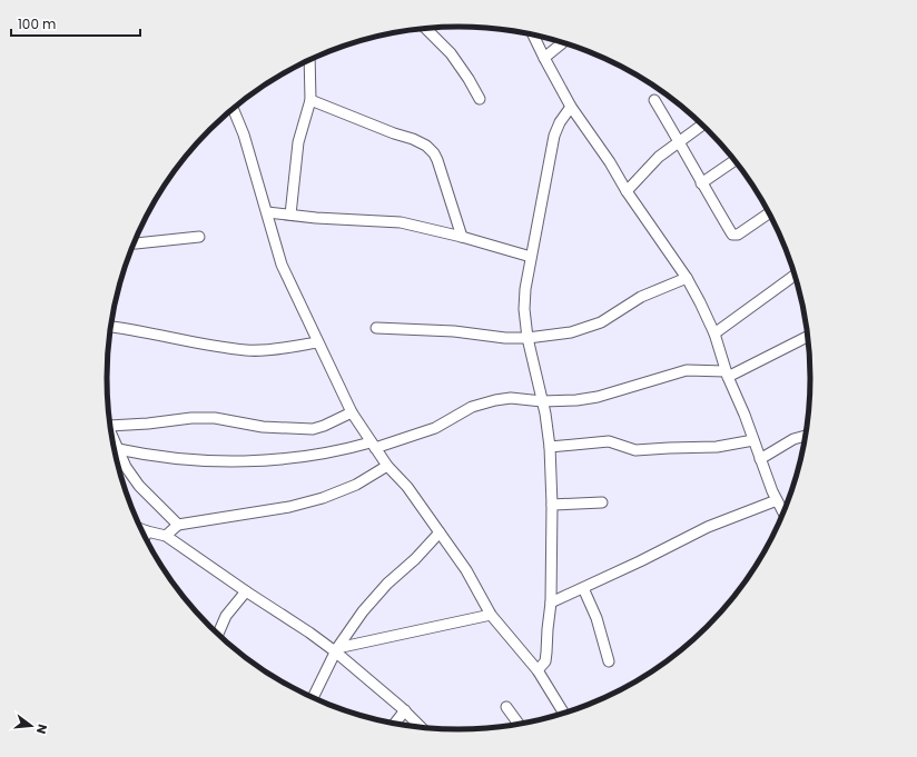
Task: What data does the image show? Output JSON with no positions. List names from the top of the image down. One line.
{"scale_bar":"100 m","north":"right"}
